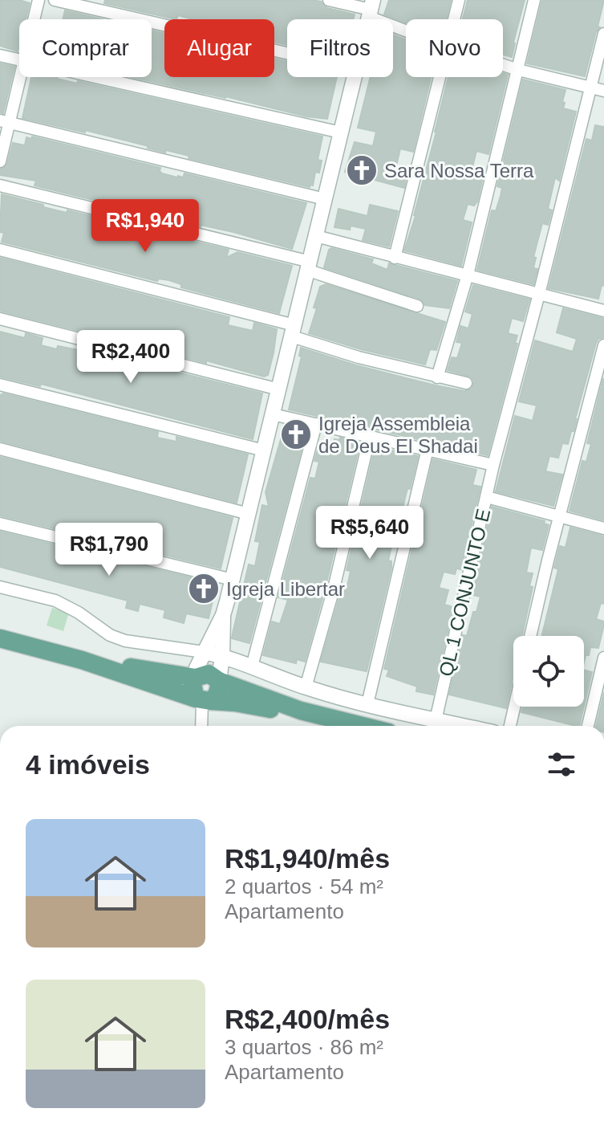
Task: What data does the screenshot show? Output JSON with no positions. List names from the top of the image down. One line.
{"streets":{"street":["QL 1 CONJUNTO E"]},"places":{"church":["Sara Nossa Terra","Igreja Assembleia de Deus El Shadai","Igreja Libertar"]},"page":{"chip":["Comprar","Alugar","Filtros","Novo"],"price":["R$1,940","R$2,400","R$5,640","R$1,790"],"heading":"4 imóveis","list":[{"name":"R$1,940/mês","note":"2 quartos · 54 m² · Apartamento"},{"name":"R$2,400/mês","note":"3 quartos · 86 m² · Apartamento"}]}}
